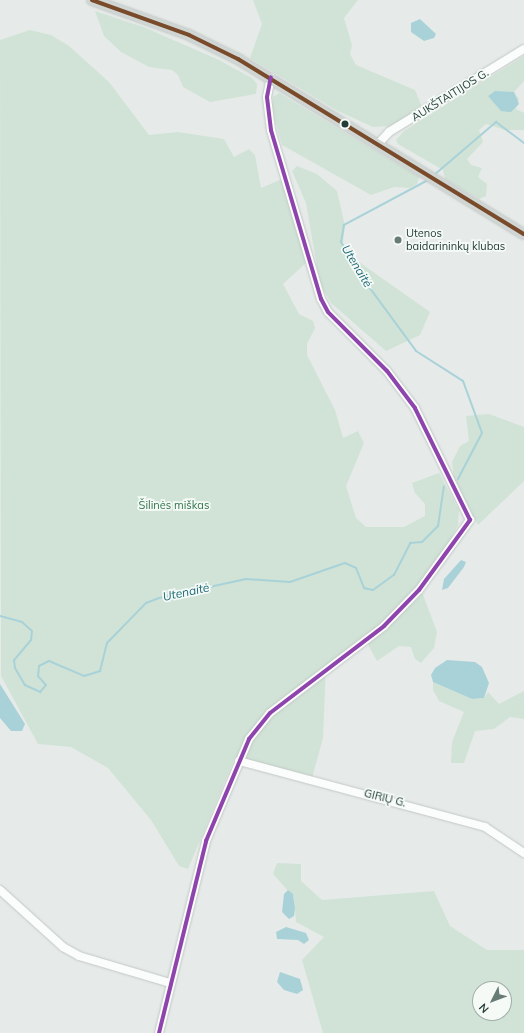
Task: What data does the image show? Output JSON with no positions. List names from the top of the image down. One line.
{"streets":{"street":["AUKŠTAITIJOS G.","GIRIŲ G."]},"water":["Utenaitė"],"parks":["Šilinės miškas"],"places":["Utenos baidarininkų klubas"],"north":"bottom left"}
